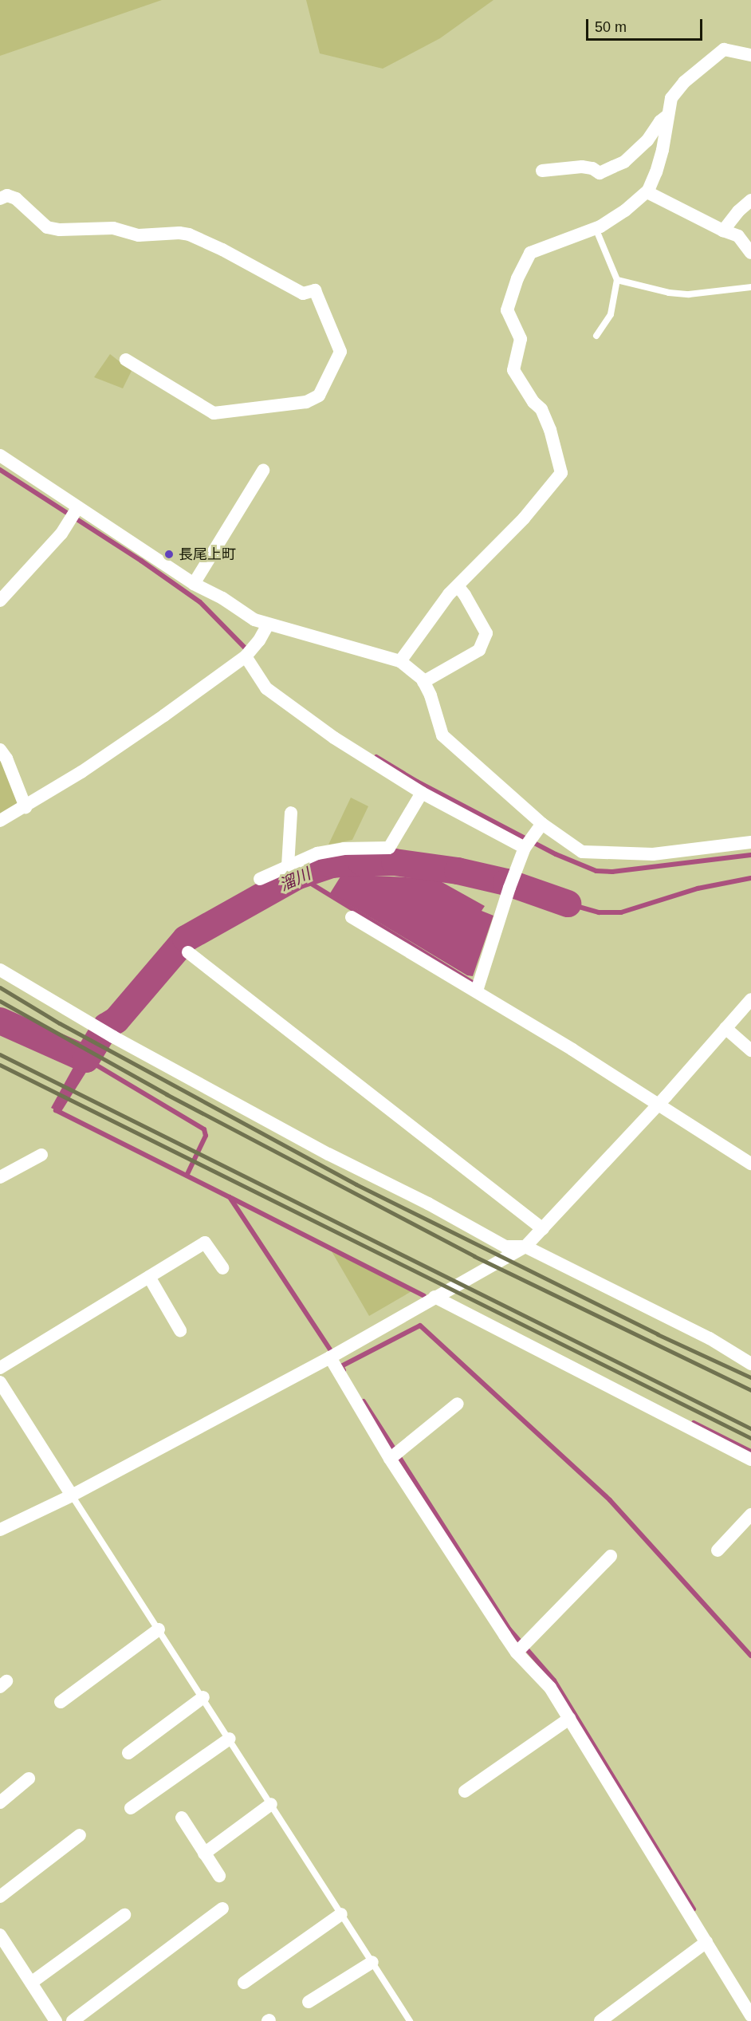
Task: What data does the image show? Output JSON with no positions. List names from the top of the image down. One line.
{"water":["溜川"],"places":["長尾上町"],"scale_bar":"50 m"}
